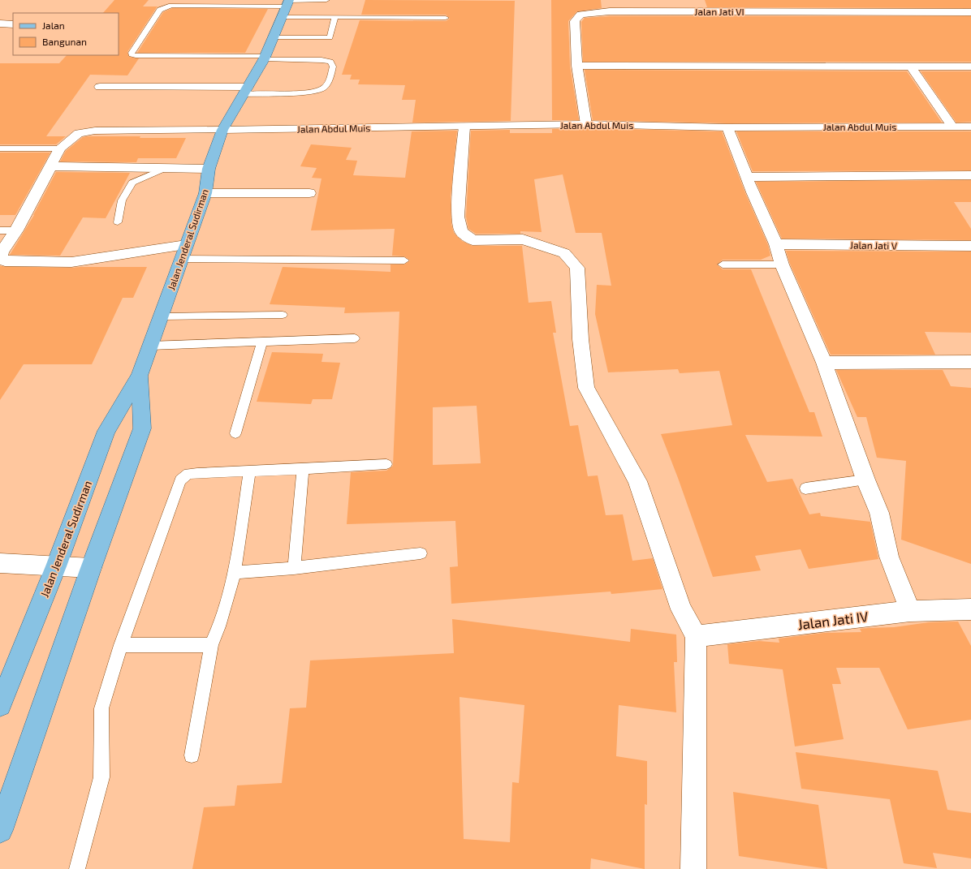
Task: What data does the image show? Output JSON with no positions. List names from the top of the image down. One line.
{"streets":{"main road":["Jalan Jenderal Sudirman"],"street":["Jalan Jati VI","Jalan Abdul Muis","Jalan Jati V","Jalan Jati IV"]},"crossings":[["Jalan Jati VI","Jalan Abdul Muis"],["Jalan Abdul Muis","Jalan Jenderal Sudirman"]],"legend":["Jalan","Bangunan"]}
